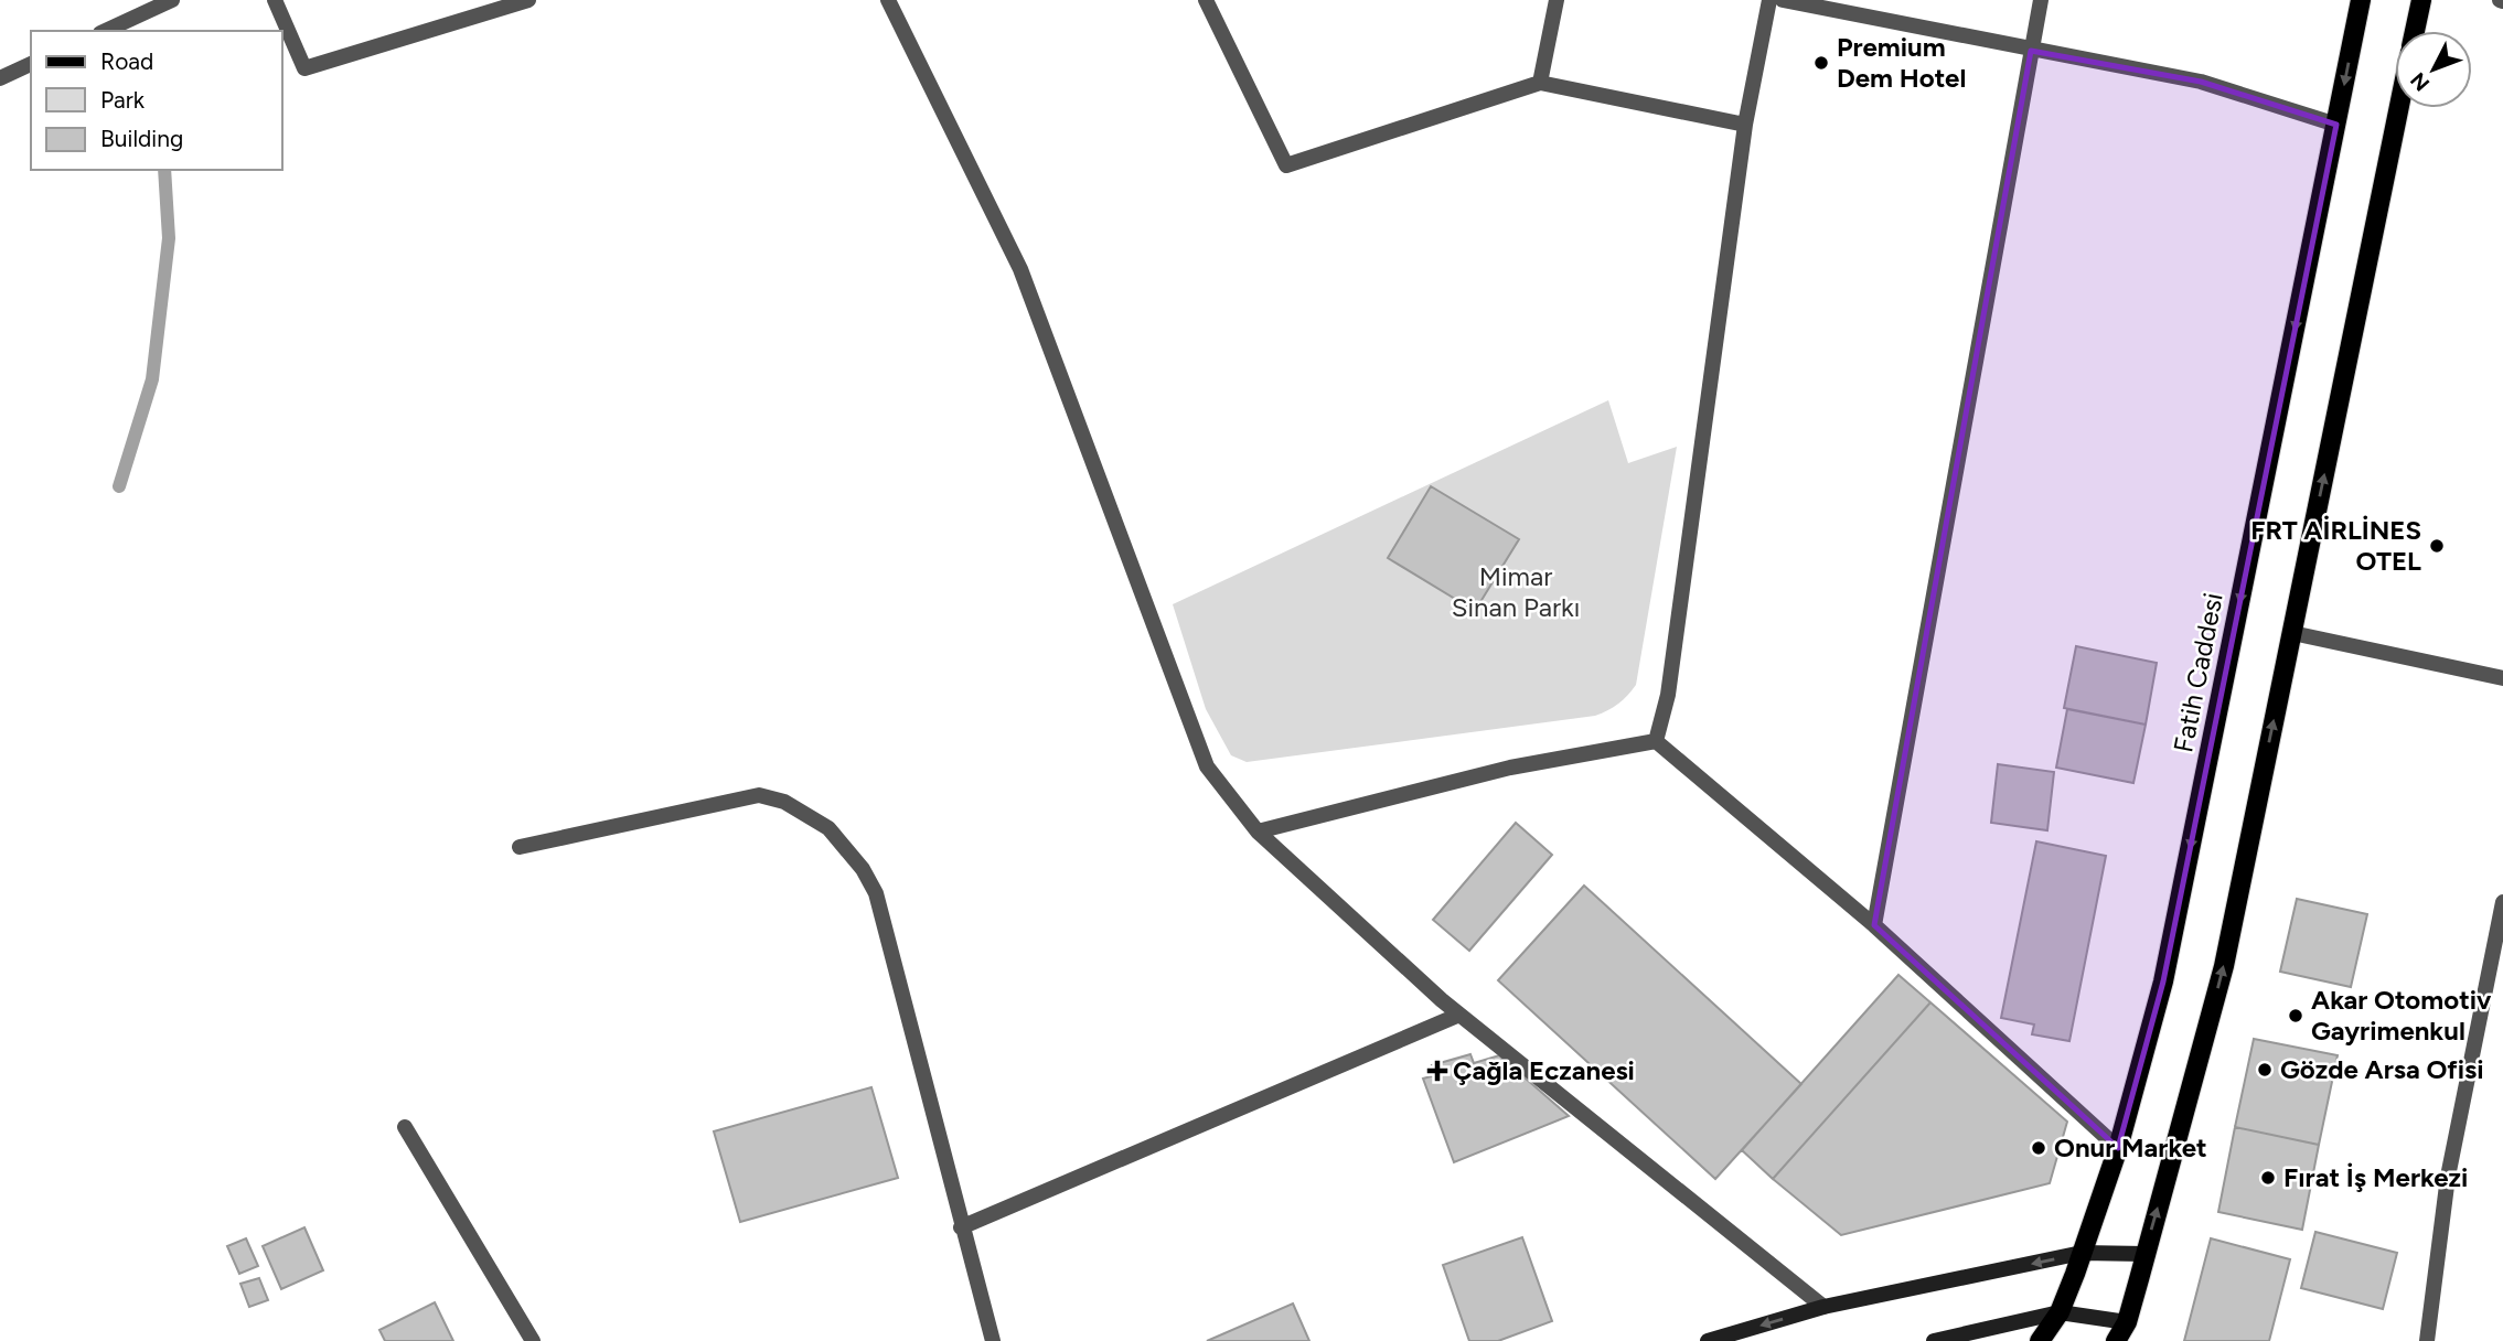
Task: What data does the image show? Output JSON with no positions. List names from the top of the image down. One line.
{"streets":{"main road":["Fatih Caddesi"]},"parks":["Mimar Sinan Parkı"],"places":{"other":["Premium Dem Hotel","FRT AİRLİNES OTEL","Akar Otomotiv Gayrimenkul","Gözde Arsa Ofisi","Onur Market","Fırat İş Merkezi"],"health":["Çağla Eczanesi"]},"legend":["Road","Park","Building"],"north":"bottom left"}
